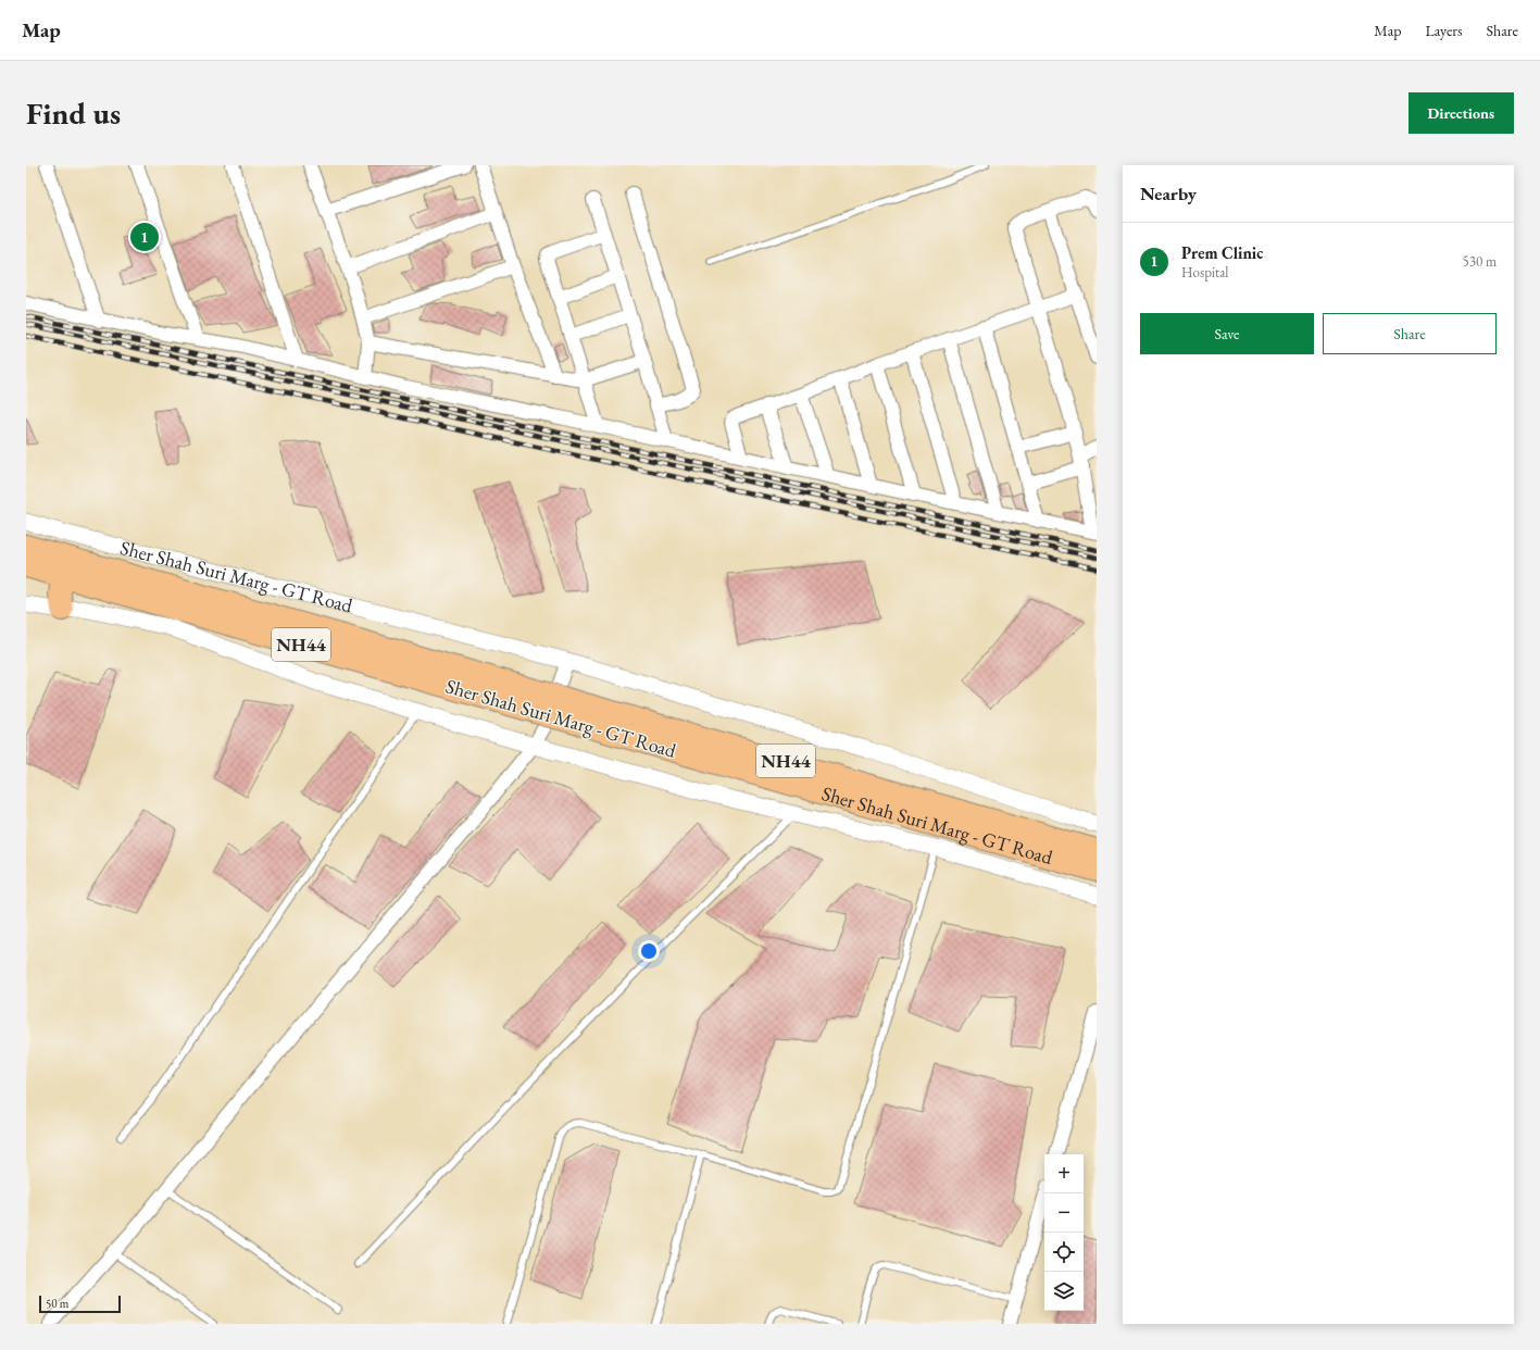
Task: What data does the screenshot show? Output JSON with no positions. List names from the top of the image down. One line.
{"streets":{"highway":["Sher Shah Suri Marg - GT Road","NH44"]},"scale_bar":"50 m","page":{"header":"Map","nav":["Map","Layers","Share"],"buttons":["Directions",["Save","Share"]],"title":"Find us","heading":"Nearby","pins":"1","list":[{"mark":"1","name":"Prem Clinic","note":"Hospital","value":"530 m"}],"map_buttons":["+","−"],"scale":"50 m"}}
